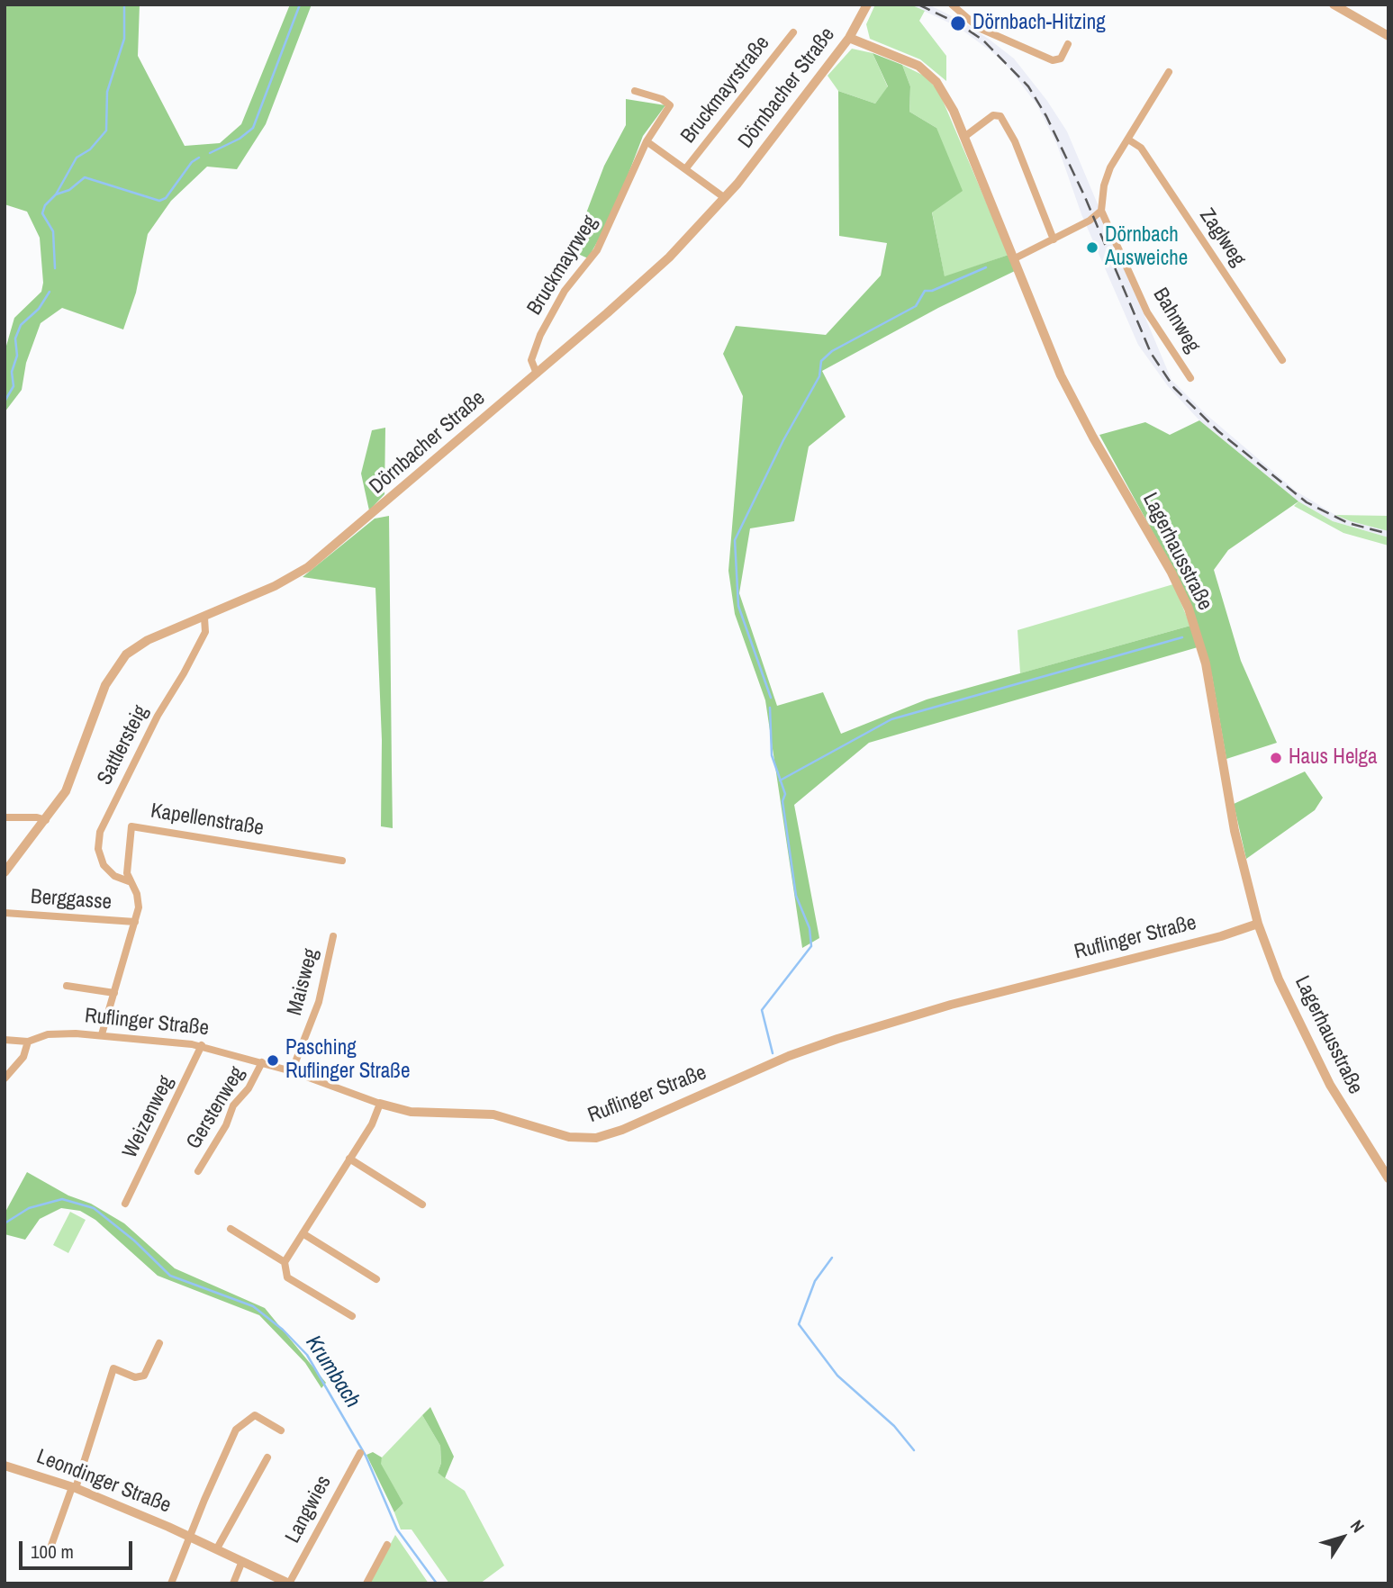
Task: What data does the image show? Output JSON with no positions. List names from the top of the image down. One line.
{"streets":{"street":["Dörnbacher Straße","Bruckmayrstraße","Zaglweg","Bruckmayrweg","Bahnweg","Lagerhausstraße","Sattlersteig","Kapellenstraße","Berggasse","Ruflinger Straße","Maisweg","Gerstenweg","Weizenweg","Leondinger Straße","Langwies"]},"crossings":[["Dörnbacher Straße","Bruckmayrstraße"],["Dörnbacher Straße","Bruckmayrweg"],["Dörnbacher Straße","Lagerhausstraße"],["Dörnbacher Straße","Sattlersteig"],["Bruckmayrstraße","Bruckmayrweg"],["Lagerhausstraße","Ruflinger Straße"],["Sattlersteig","Kapellenstraße"],["Kapellenstraße","Berggasse"],["Kapellenstraße","Ruflinger Straße"],["Ruflinger Straße","Maisweg"],["Ruflinger Straße","Gerstenweg"],["Ruflinger Straße","Weizenweg"],["Leondinger Straße","Langwies"]],"water":["Krumbach"],"places":["Dörnbach-Hitzing","Dörnbach Ausweiche","Haus Helga","Pasching Ruflinger Straße"],"scale_bar":"100 m","north":"top right"}
